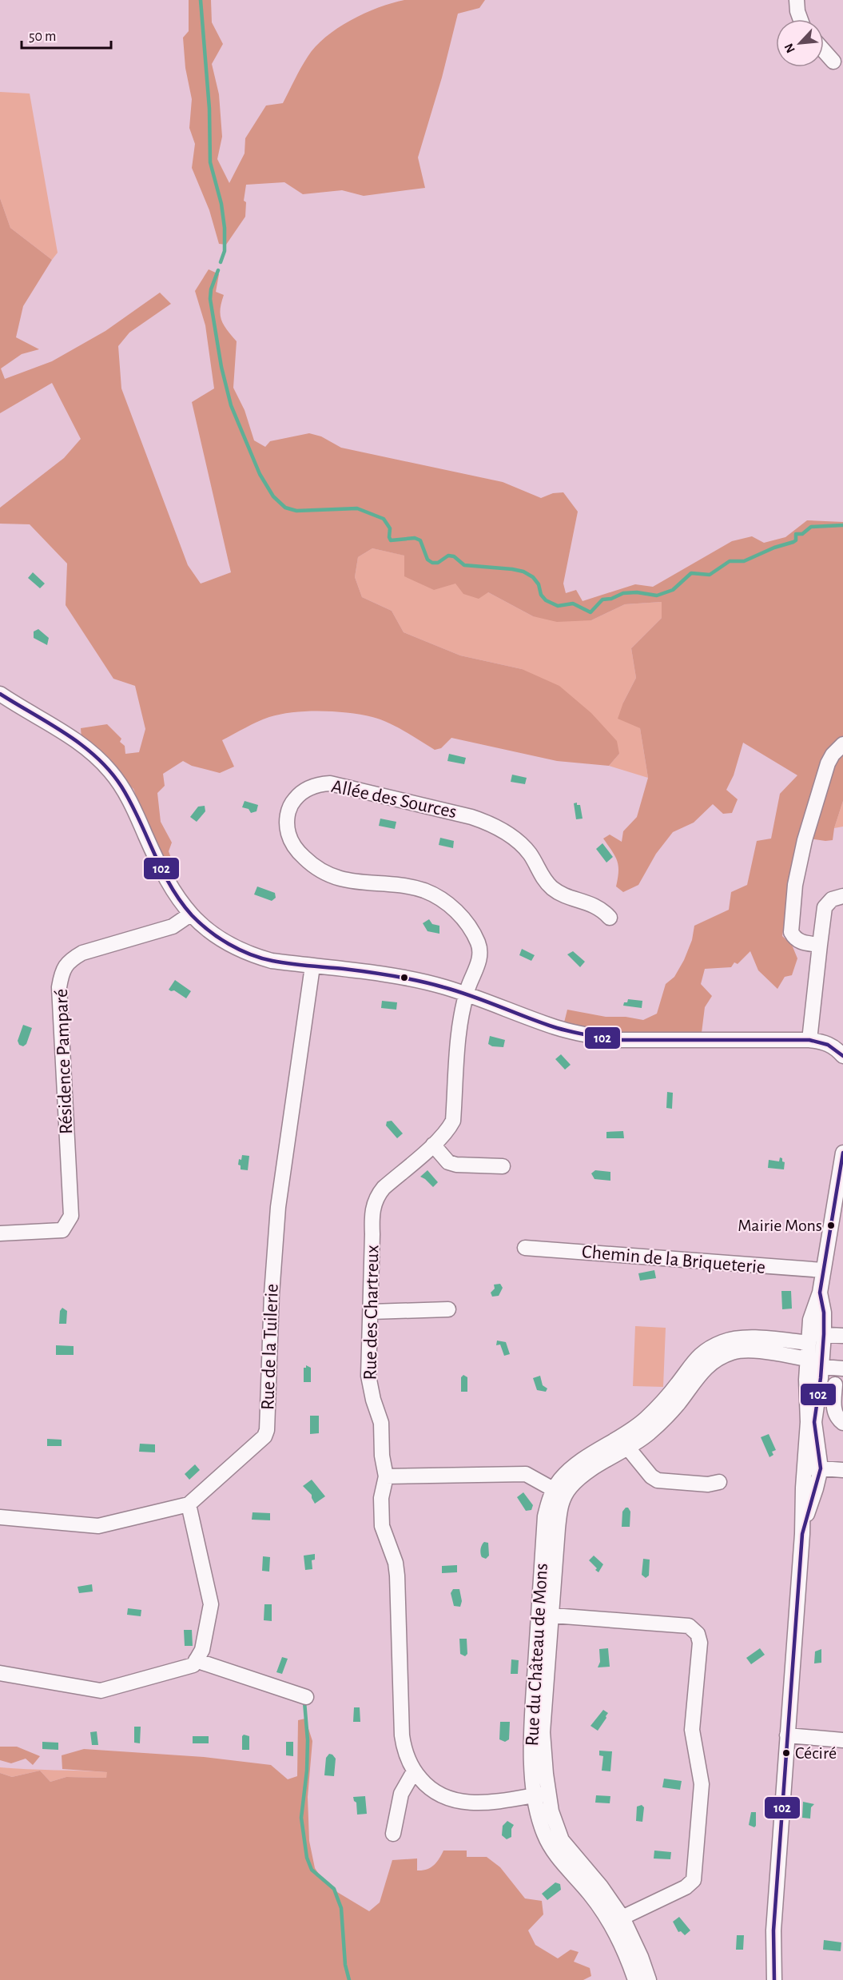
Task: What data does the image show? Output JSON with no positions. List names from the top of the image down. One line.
{"streets":{"street":["Allée des Sources","Résidence Pamparé","Chemin de la Briqueterie","Rue des Chartreux","Rue de la Tuilerie","Rue du Château de Mons"]},"crossings":[["Allée des Sources","Rue des Chartreux"],["Rue des Chartreux","Rue du Château de Mons"]],"places":["Mairie Mons","Céciré"],"lines":["transit line 102"],"scale_bar":"50 m","north":"bottom left"}
